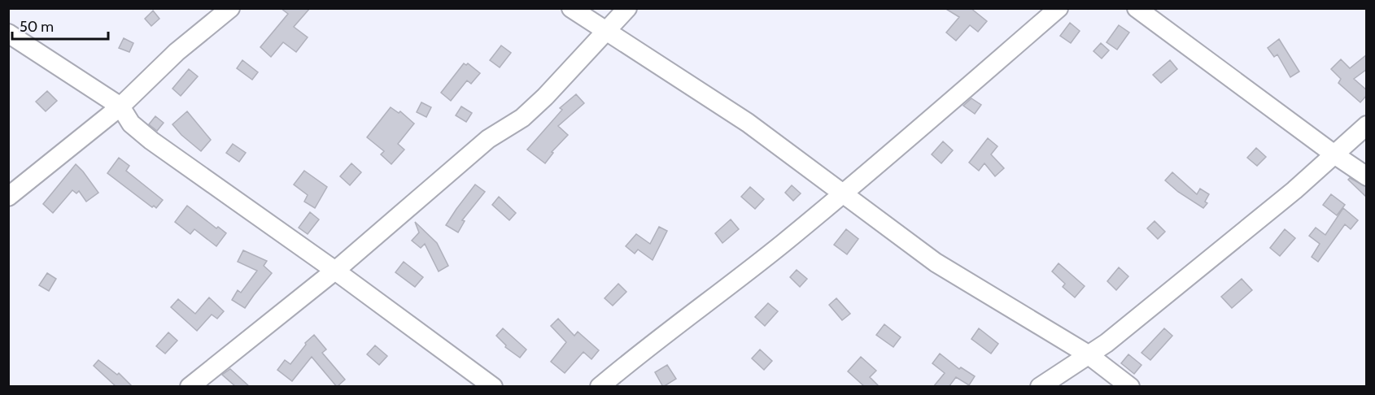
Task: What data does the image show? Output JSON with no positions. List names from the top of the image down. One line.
{"scale_bar":"50 m"}
